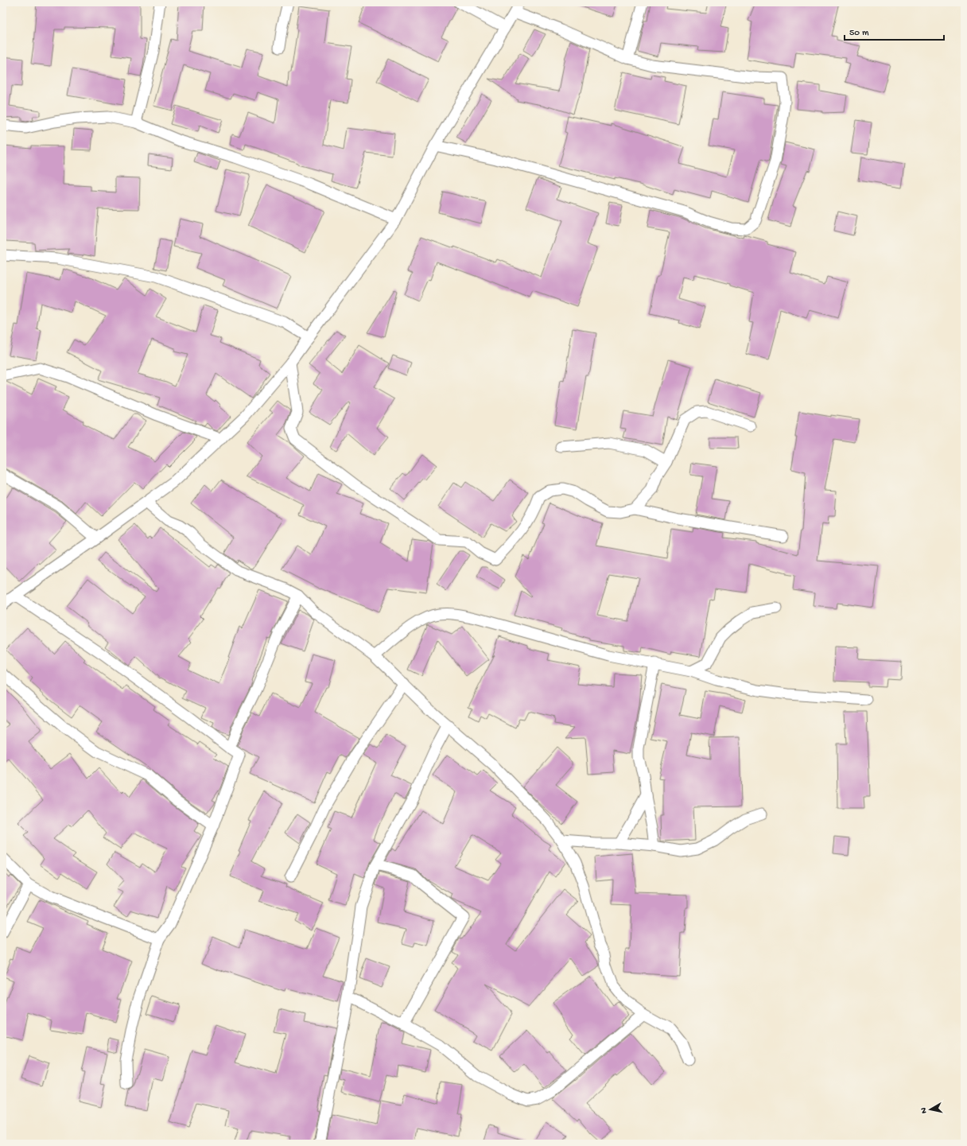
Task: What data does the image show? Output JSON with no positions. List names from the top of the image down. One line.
{"scale_bar":"50 m","north":"left"}
